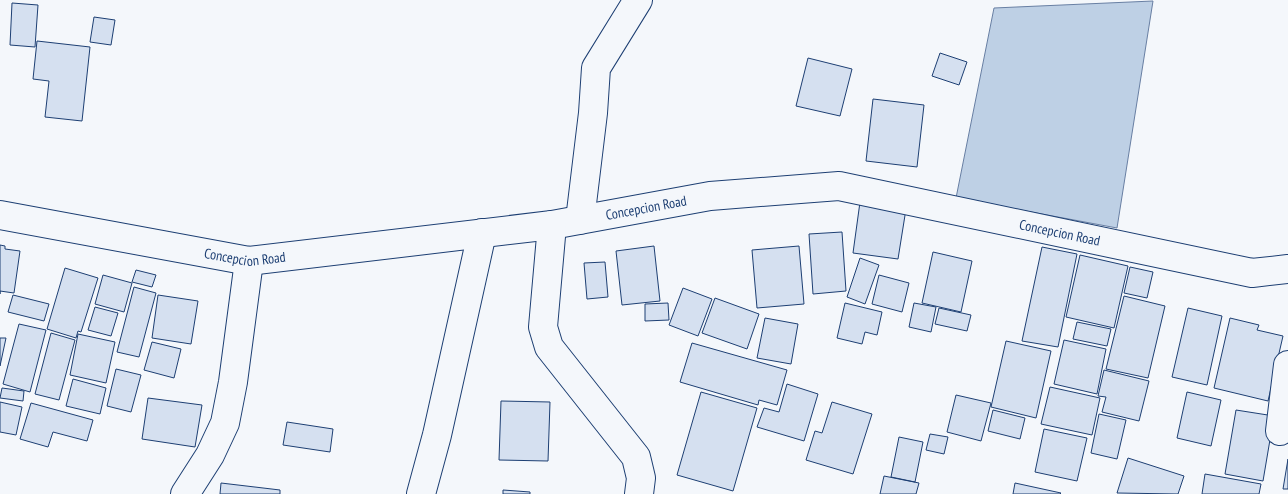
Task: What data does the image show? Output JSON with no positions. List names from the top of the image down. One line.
{"streets":{"street":["Concepcion Road"]}}
